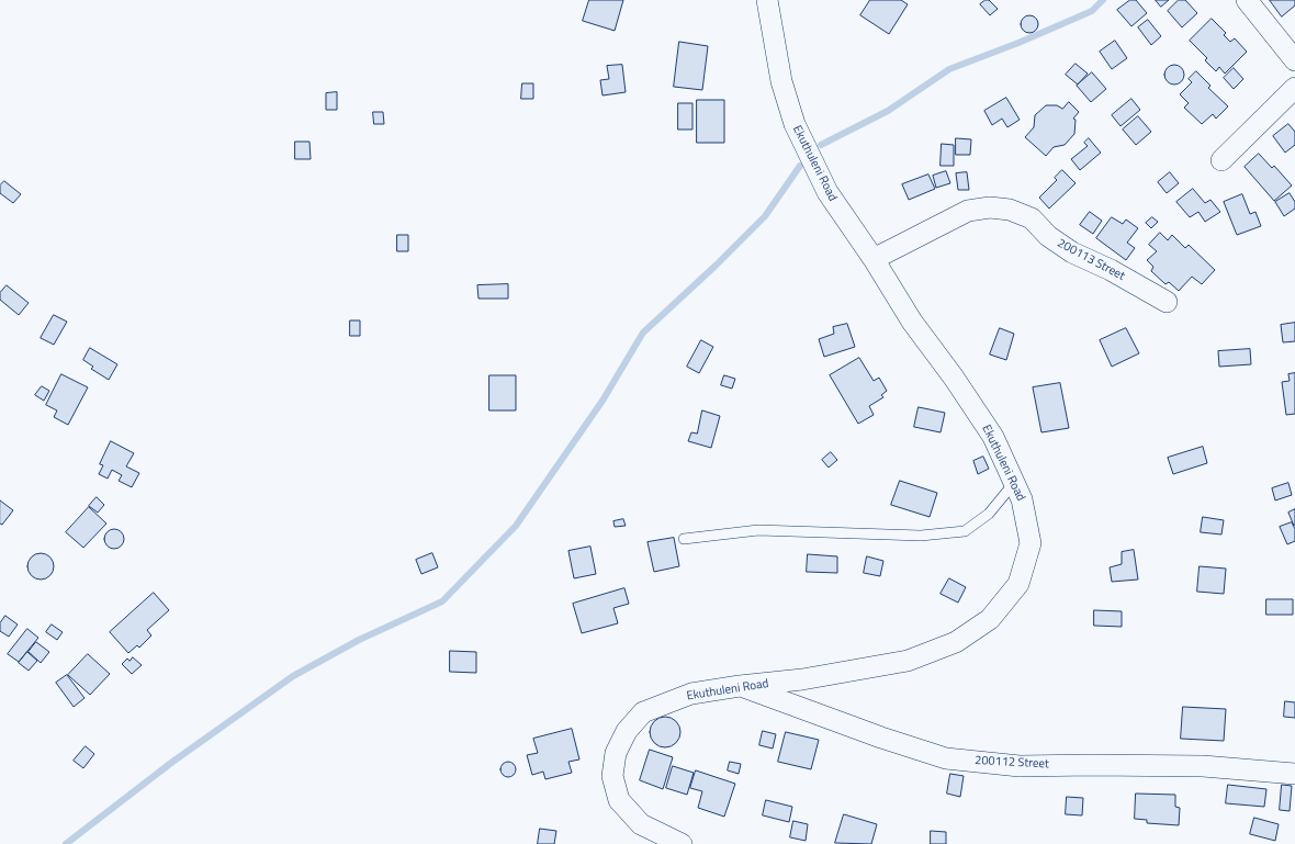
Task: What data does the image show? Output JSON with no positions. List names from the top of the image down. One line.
{"streets":{"street":["Ekuthuleni Road","200113 Street","200112 Street"]},"crossings":[["Ekuthuleni Road","200113 Street"],["Ekuthuleni Road","200112 Street"]]}
